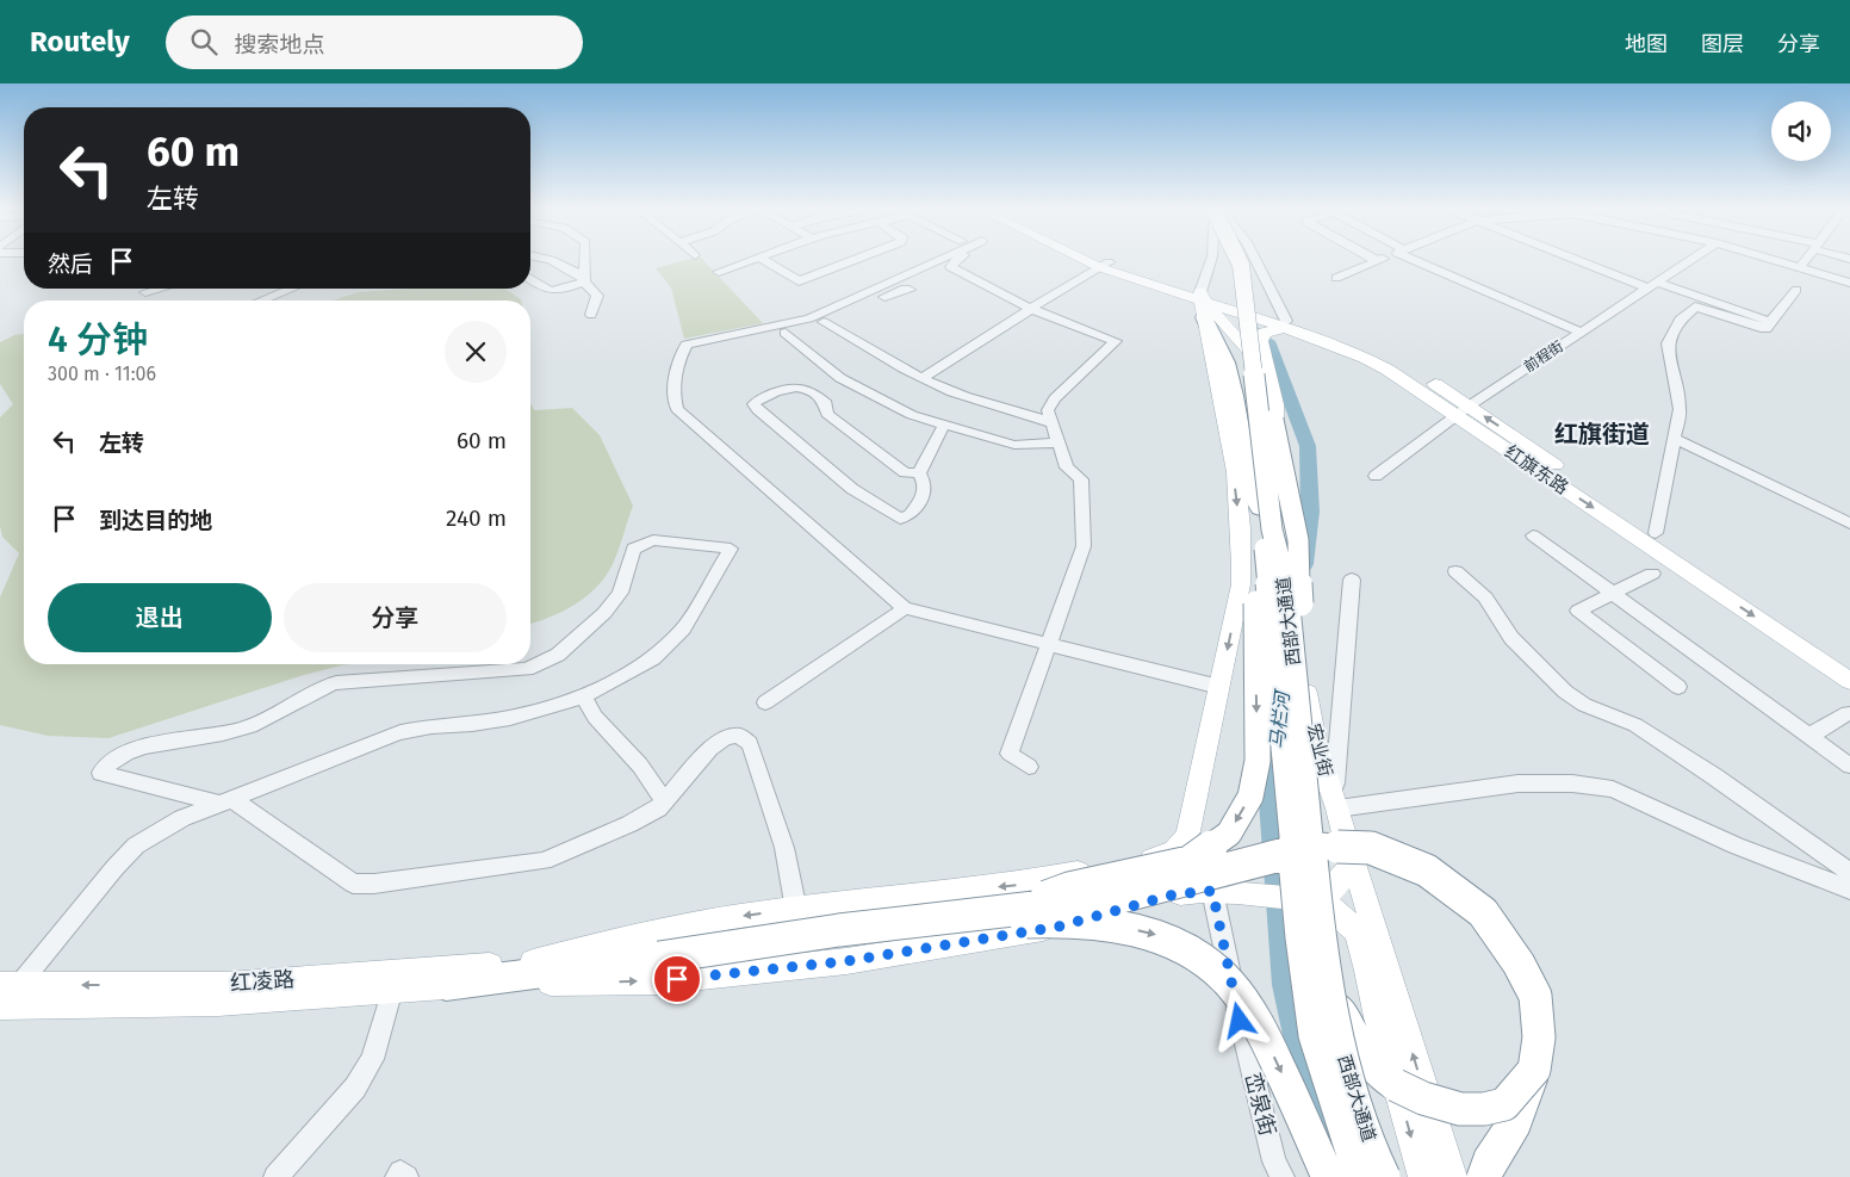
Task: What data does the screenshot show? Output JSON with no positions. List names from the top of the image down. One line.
{"streets":{"highway":["西部大通道"],"main road":["红旗东路","宏业街","红凌路"],"street":["前程街","峦泉街"]},"crossings":[["前程街","红旗东路"],["红凌路","峦泉街"]],"districts":["红旗街道"],"water":["马栏河"],"page":{"header":"Routely","search":"搜索地点","nav":["地图","图层","分享"],"turn":["60 m","左转"],"then":"然后","heading":["4 分钟","300 m · 11:06"],"list":[{"name":"左转","value":"60 m"},{"name":"到达目的地","value":"240 m"}],"buttons":["退出","分享"]}}
